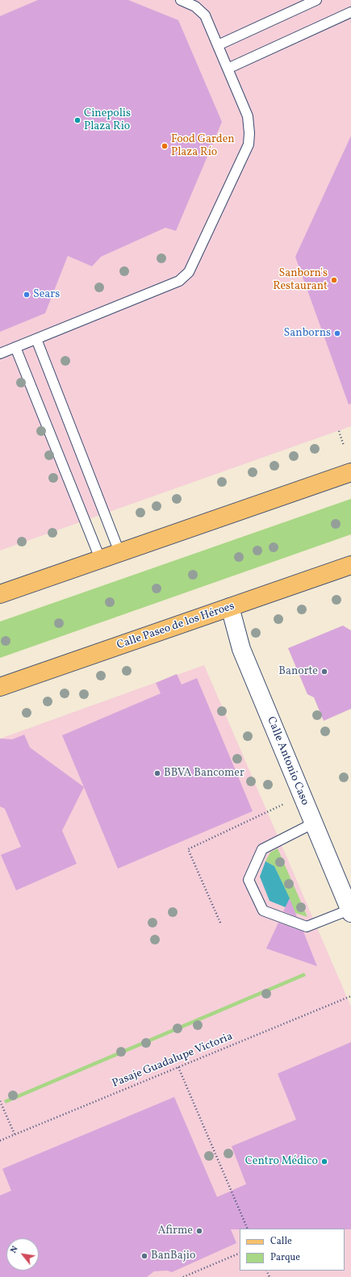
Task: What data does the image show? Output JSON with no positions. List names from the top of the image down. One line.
{"streets":{"main road":["Calle Paseo de los Héroes"],"street":["Calle Antonio Caso"],"path":["Pasaje Guadalupe Victoria"]},"crossings":[["Calle Paseo de los Héroes","Calle Antonio Caso"]],"places":["Cinepolis Plaza Rio","Food Garden Plaza Río","Sanborn's Restaurant","Sears","Sanborns","Banorte","BBVA Bancomer","Centro Médico","Afirme","BanBajio"],"legend":["Calle","Parque"],"north":"top left"}
